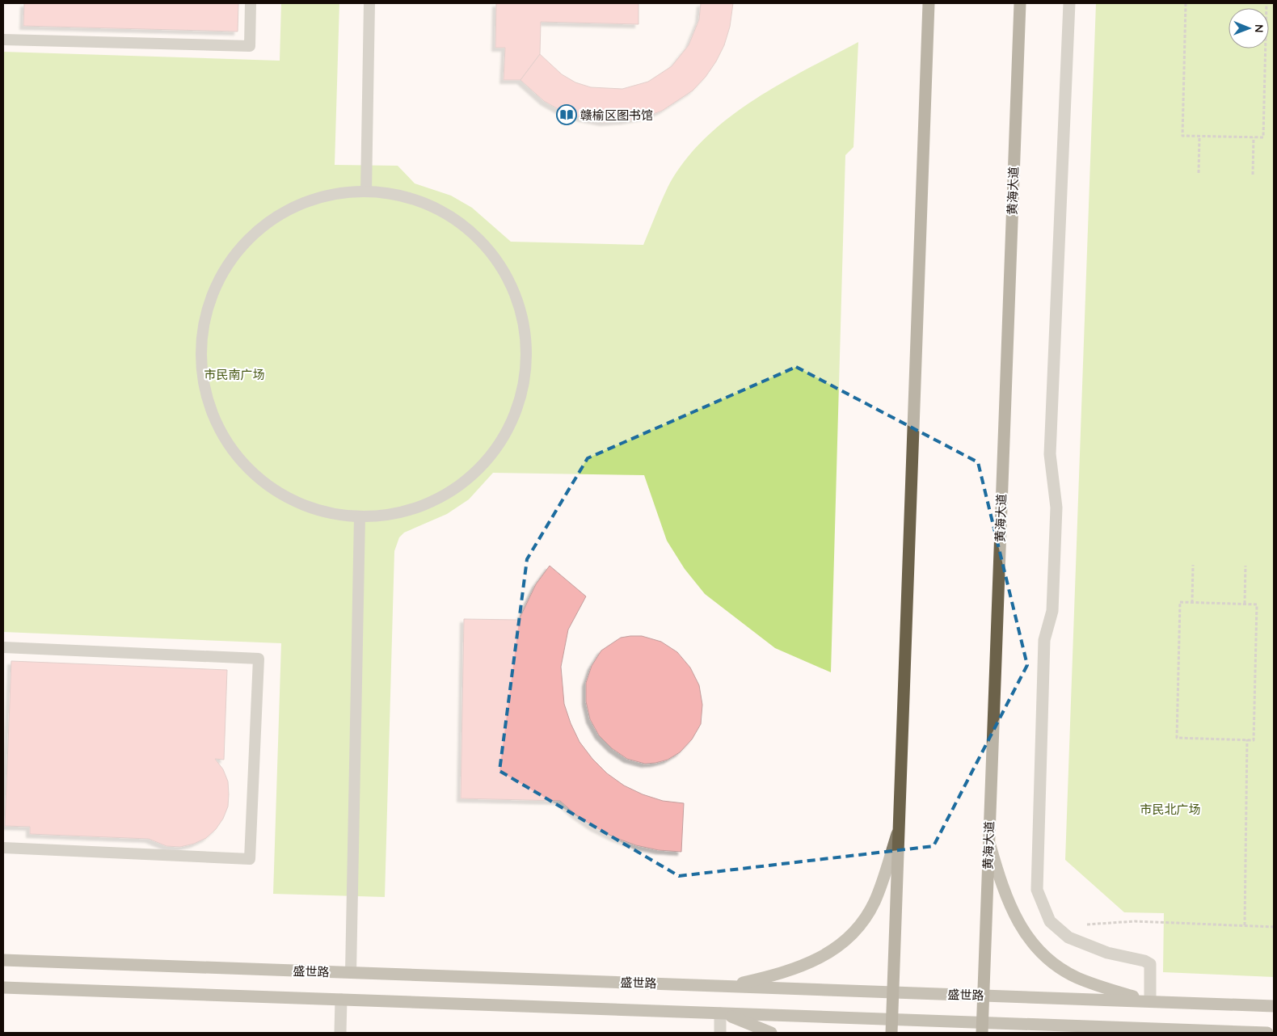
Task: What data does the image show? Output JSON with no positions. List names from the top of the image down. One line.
{"streets":{"main road":["黄海大道","盛世路"]},"crossings":[["黄海大道","盛世路"]],"parks":["市民南广场","市民北广场"],"places":{"library":["赣榆区图书馆"]},"north":"right"}
